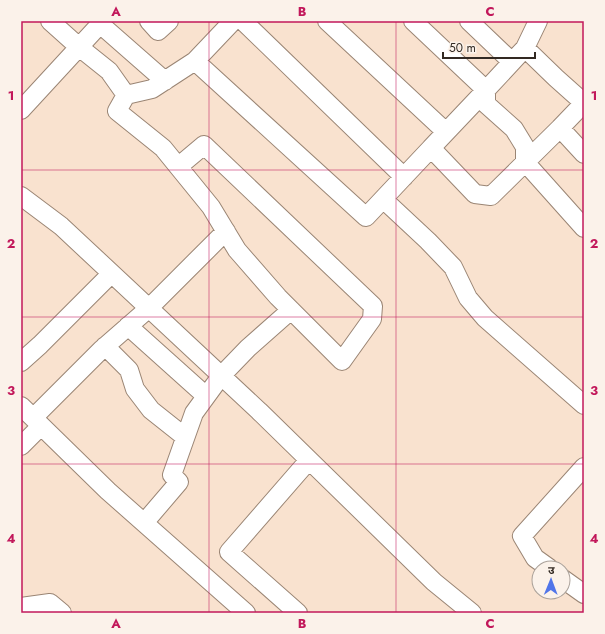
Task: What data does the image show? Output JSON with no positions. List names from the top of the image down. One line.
{"scale_bar":"50 m","north":"top","grid":{"columns":["A","B","C"],"rows":["1","2","3","4"]}}
